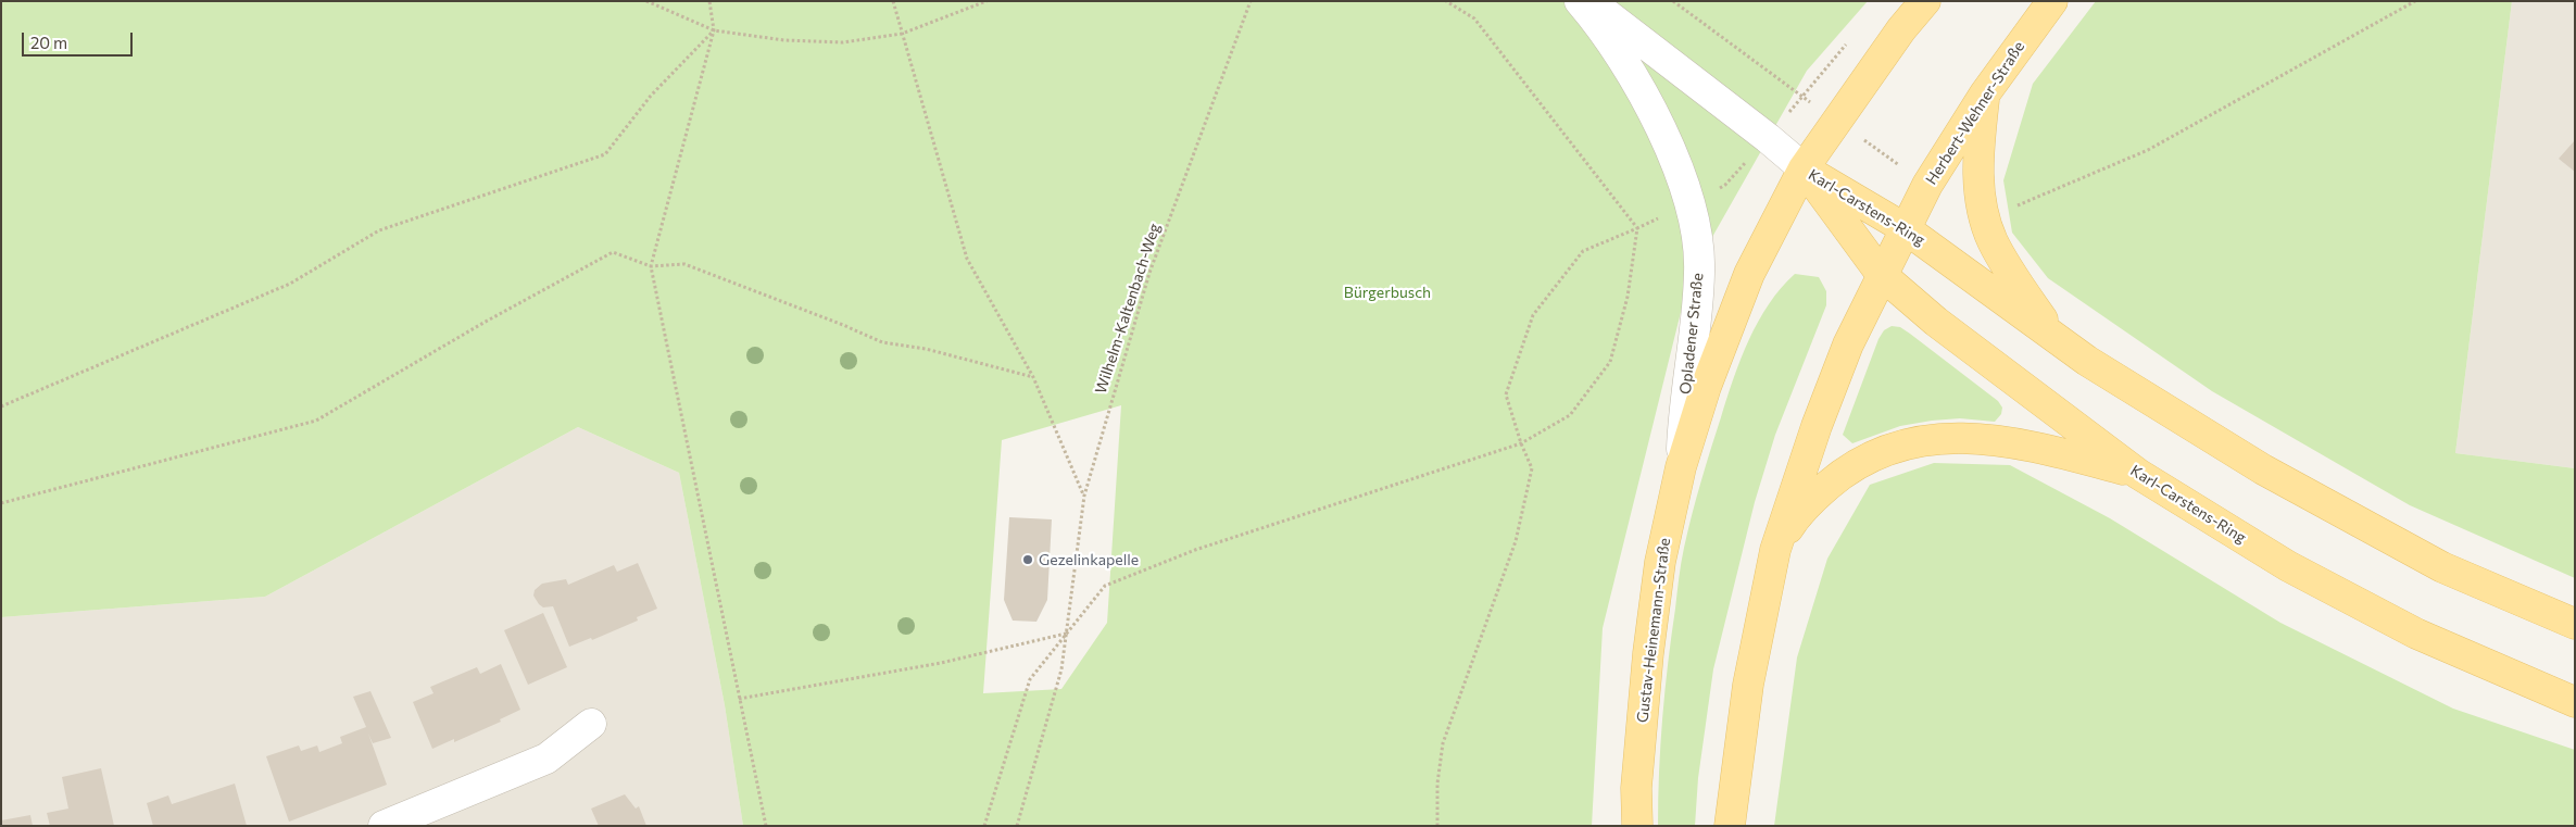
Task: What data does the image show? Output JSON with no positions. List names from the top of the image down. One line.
{"streets":{"main road":["Herbert-Wehner-Straße","Karl-Carstens-Ring","Gustav-Heinemann-Straße"],"street":["Opladener Straße"],"path":["Wilhelm-Kaltenbach-Weg"]},"crossings":[["Herbert-Wehner-Straße","Karl-Carstens-Ring"],["Karl-Carstens-Ring","Gustav-Heinemann-Straße"],["Opladener Straße","Gustav-Heinemann-Straße"]],"parks":["Bürgerbusch"],"places":["Gezelinkapelle"],"scale_bar":"20 m"}
